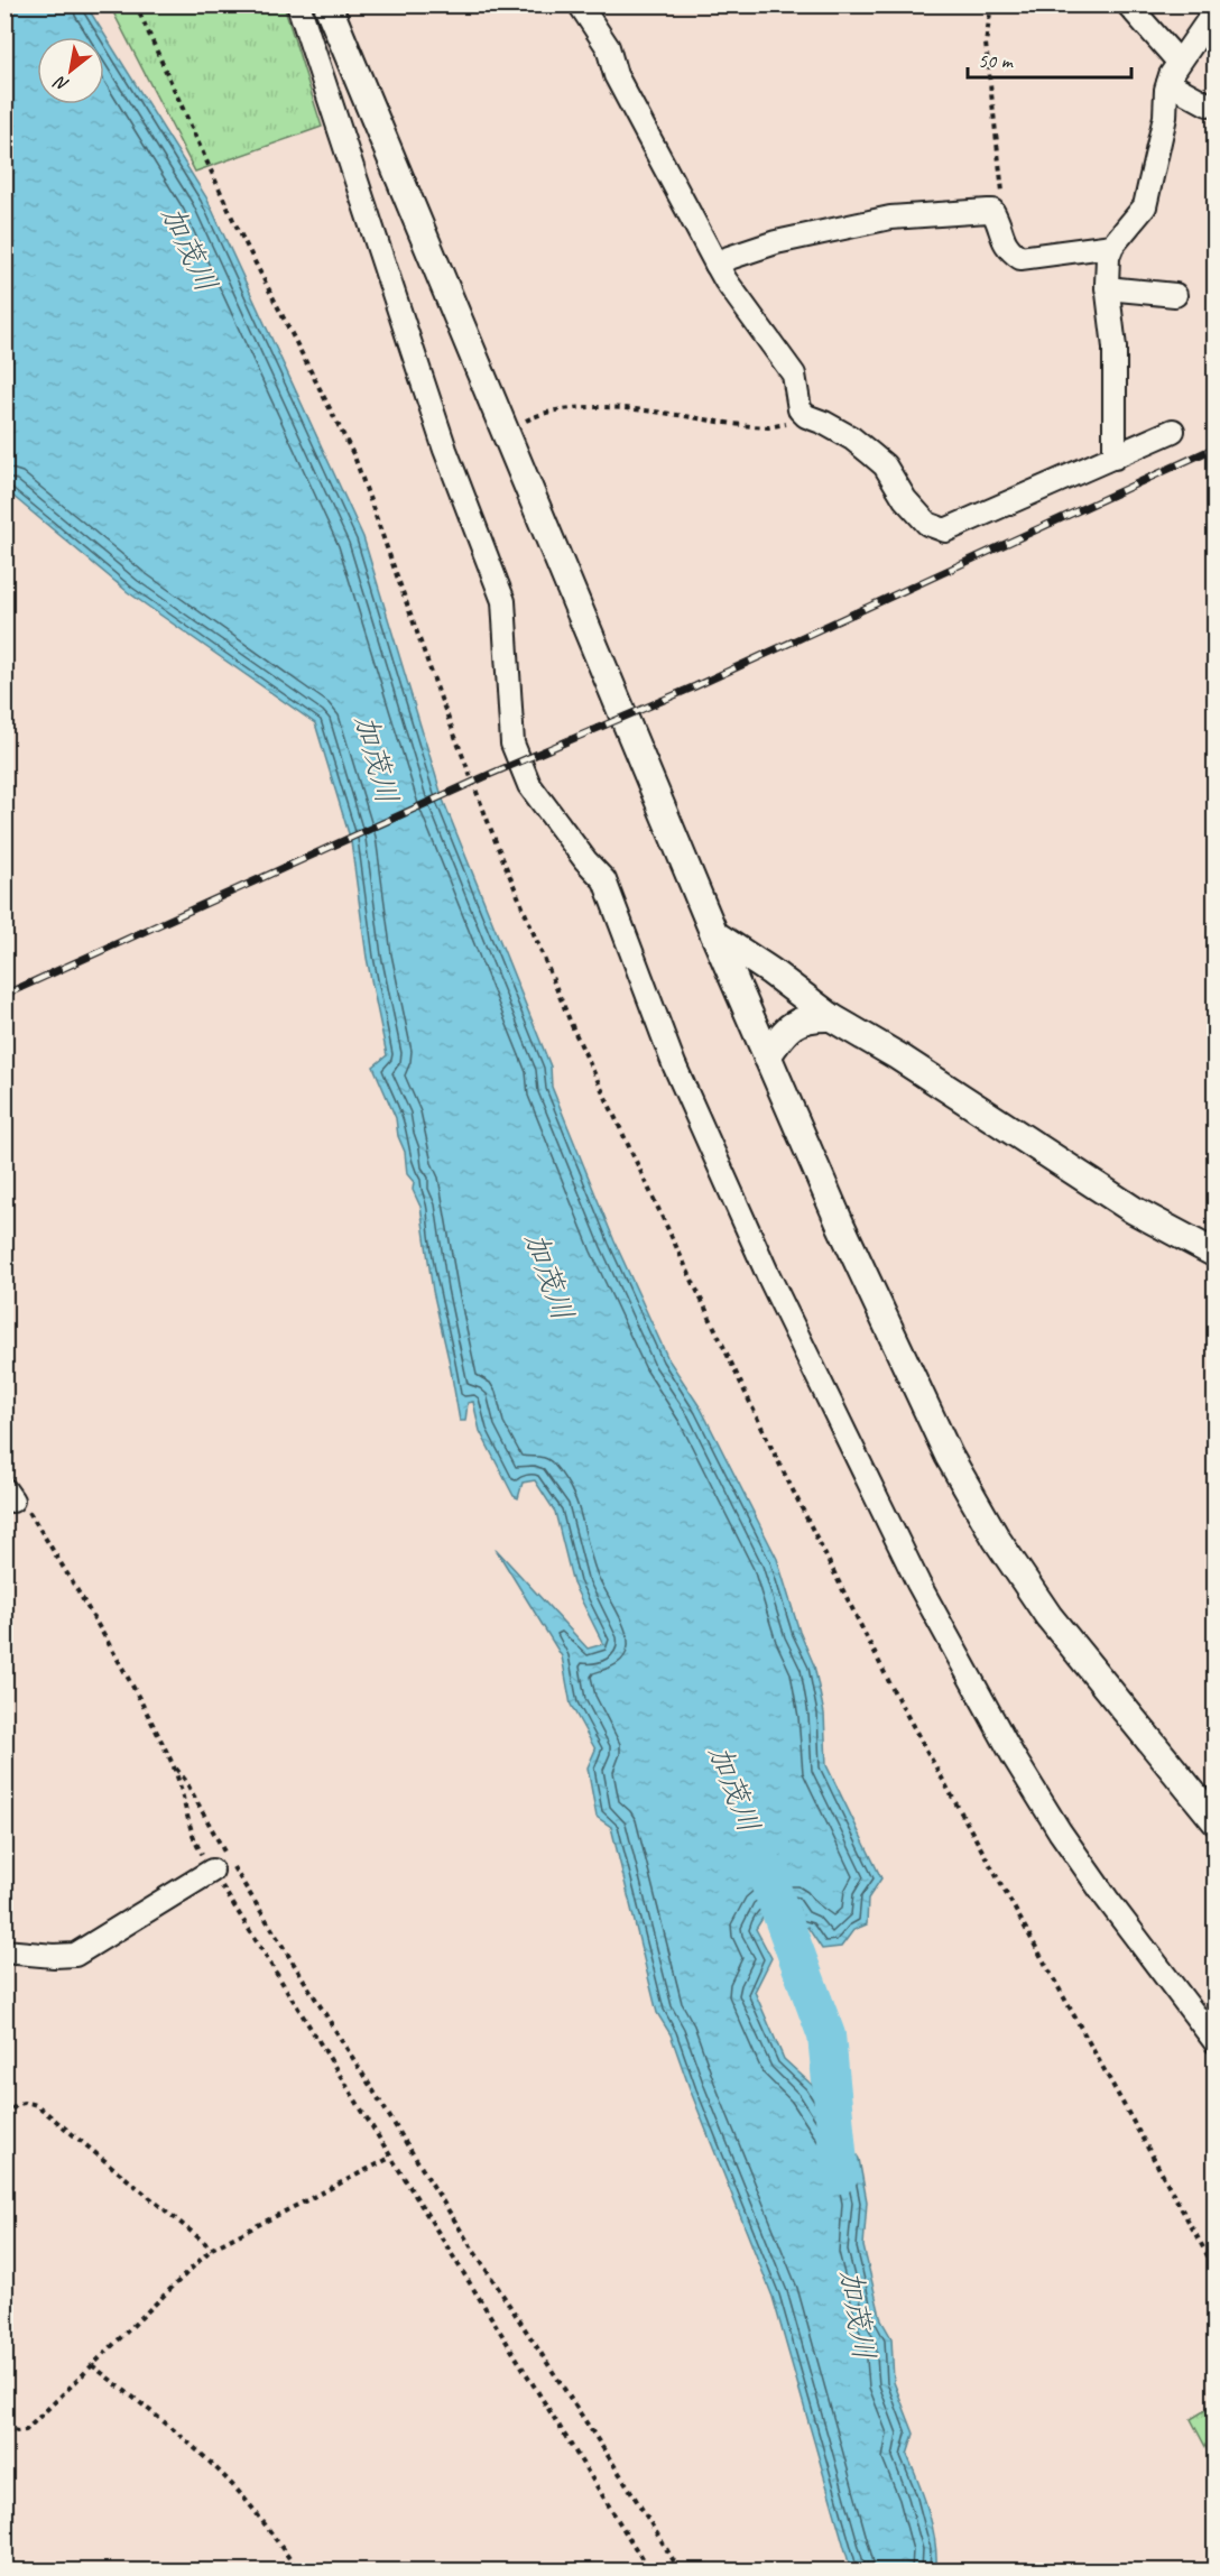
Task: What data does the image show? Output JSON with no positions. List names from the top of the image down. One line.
{"water":["加茂川"],"scale_bar":"50 m","north":"bottom left"}
